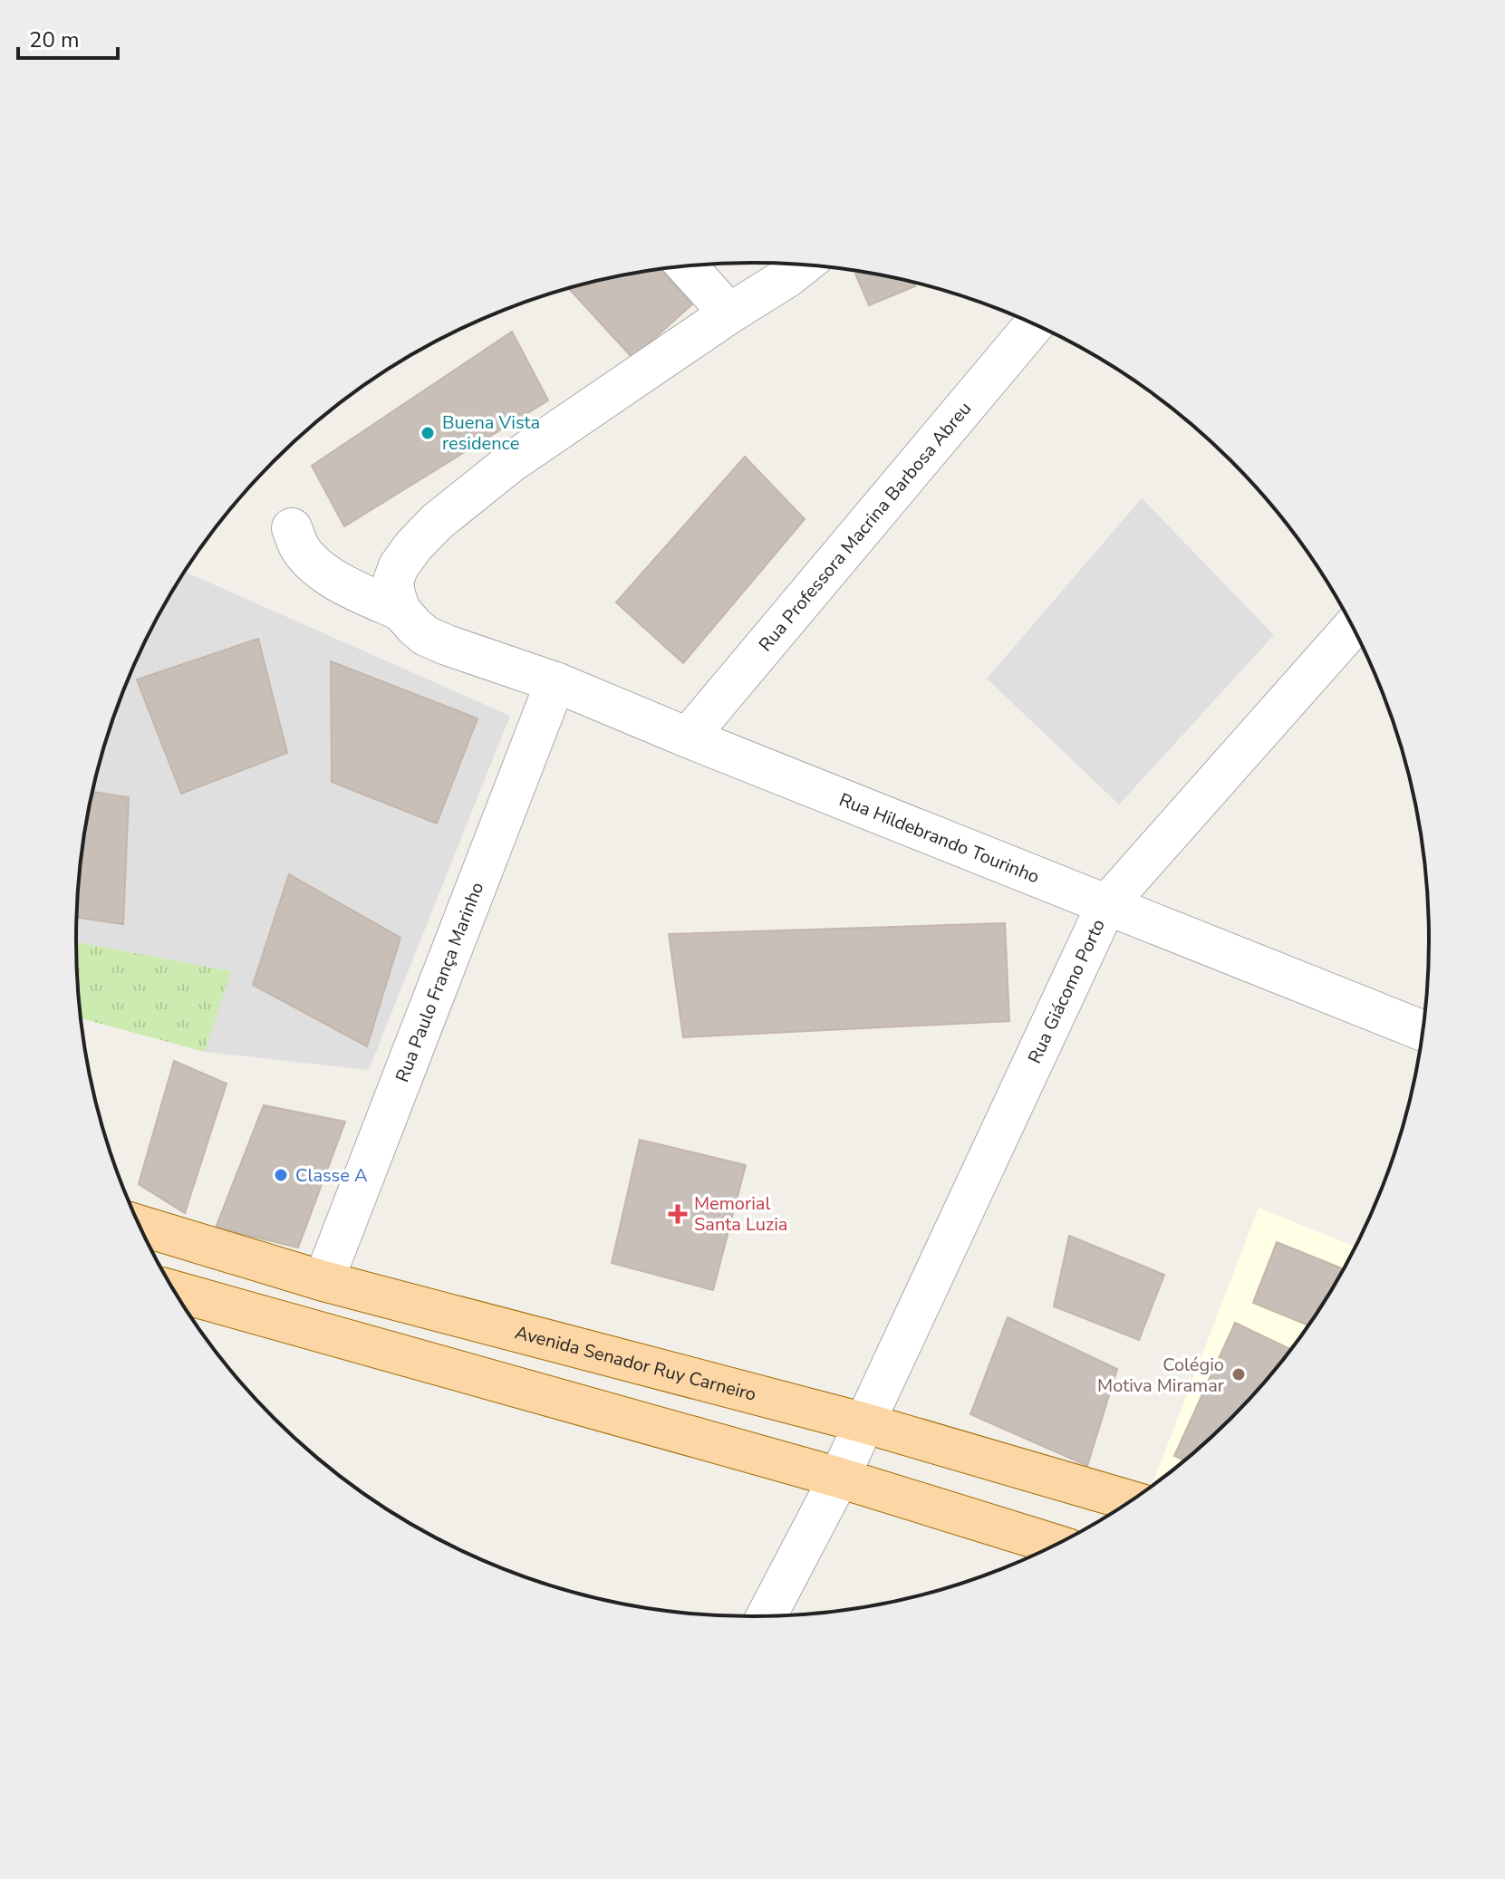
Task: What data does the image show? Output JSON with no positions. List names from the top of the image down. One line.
{"streets":{"main road":["Avenida Senador Ruy Carneiro"],"street":["Rua Professora Macrina Barbosa Abreu","Rua Hildebrando Tourinho","Rua Paulo França Marinho","Rua Giácomo Porto"]},"crossings":[["Rua Professora Macrina Barbosa Abreu","Rua Hildebrando Tourinho"],["Rua Hildebrando Tourinho","Rua Paulo França Marinho"],["Rua Hildebrando Tourinho","Rua Giácomo Porto"],["Rua Paulo França Marinho","Avenida Senador Ruy Carneiro"],["Rua Giácomo Porto","Avenida Senador Ruy Carneiro"]],"places":{"other":["Buena Vista residence","Classe A","Colégio Motiva Miramar"],"health":["Memorial Santa Luzia"]},"scale_bar":"20 m"}
